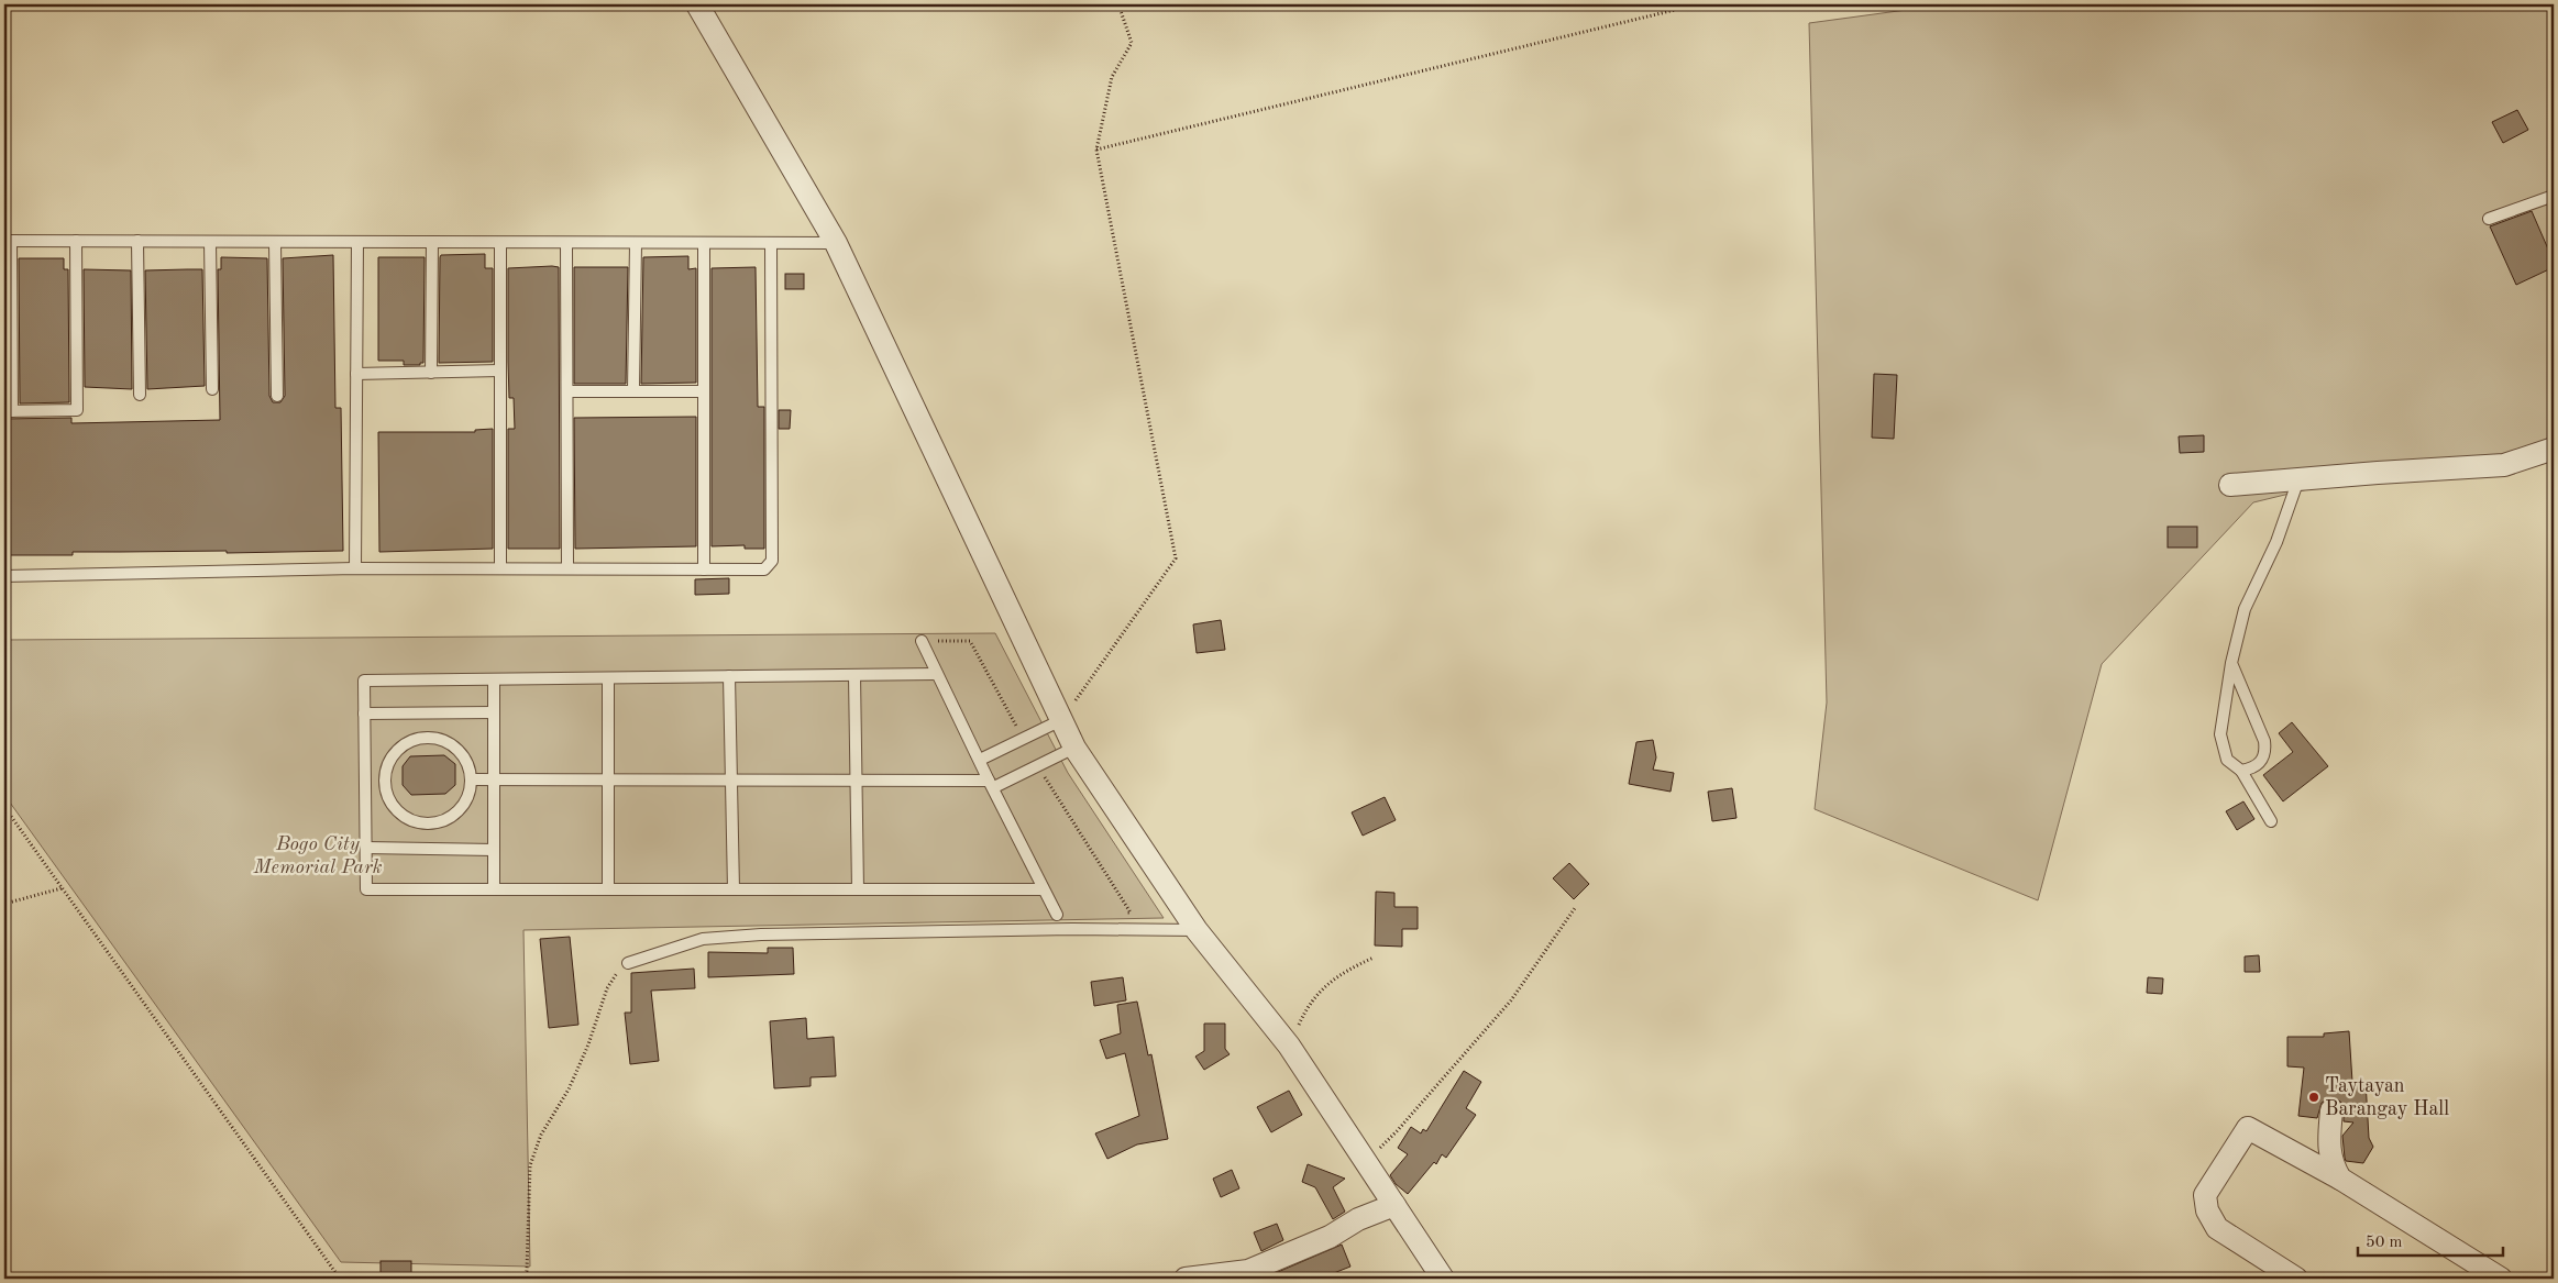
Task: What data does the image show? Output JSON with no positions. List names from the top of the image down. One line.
{"parks":["Bogo City Memorial Park"],"places":["Taytayan Barangay Hall"],"scale_bar":"50 m"}
